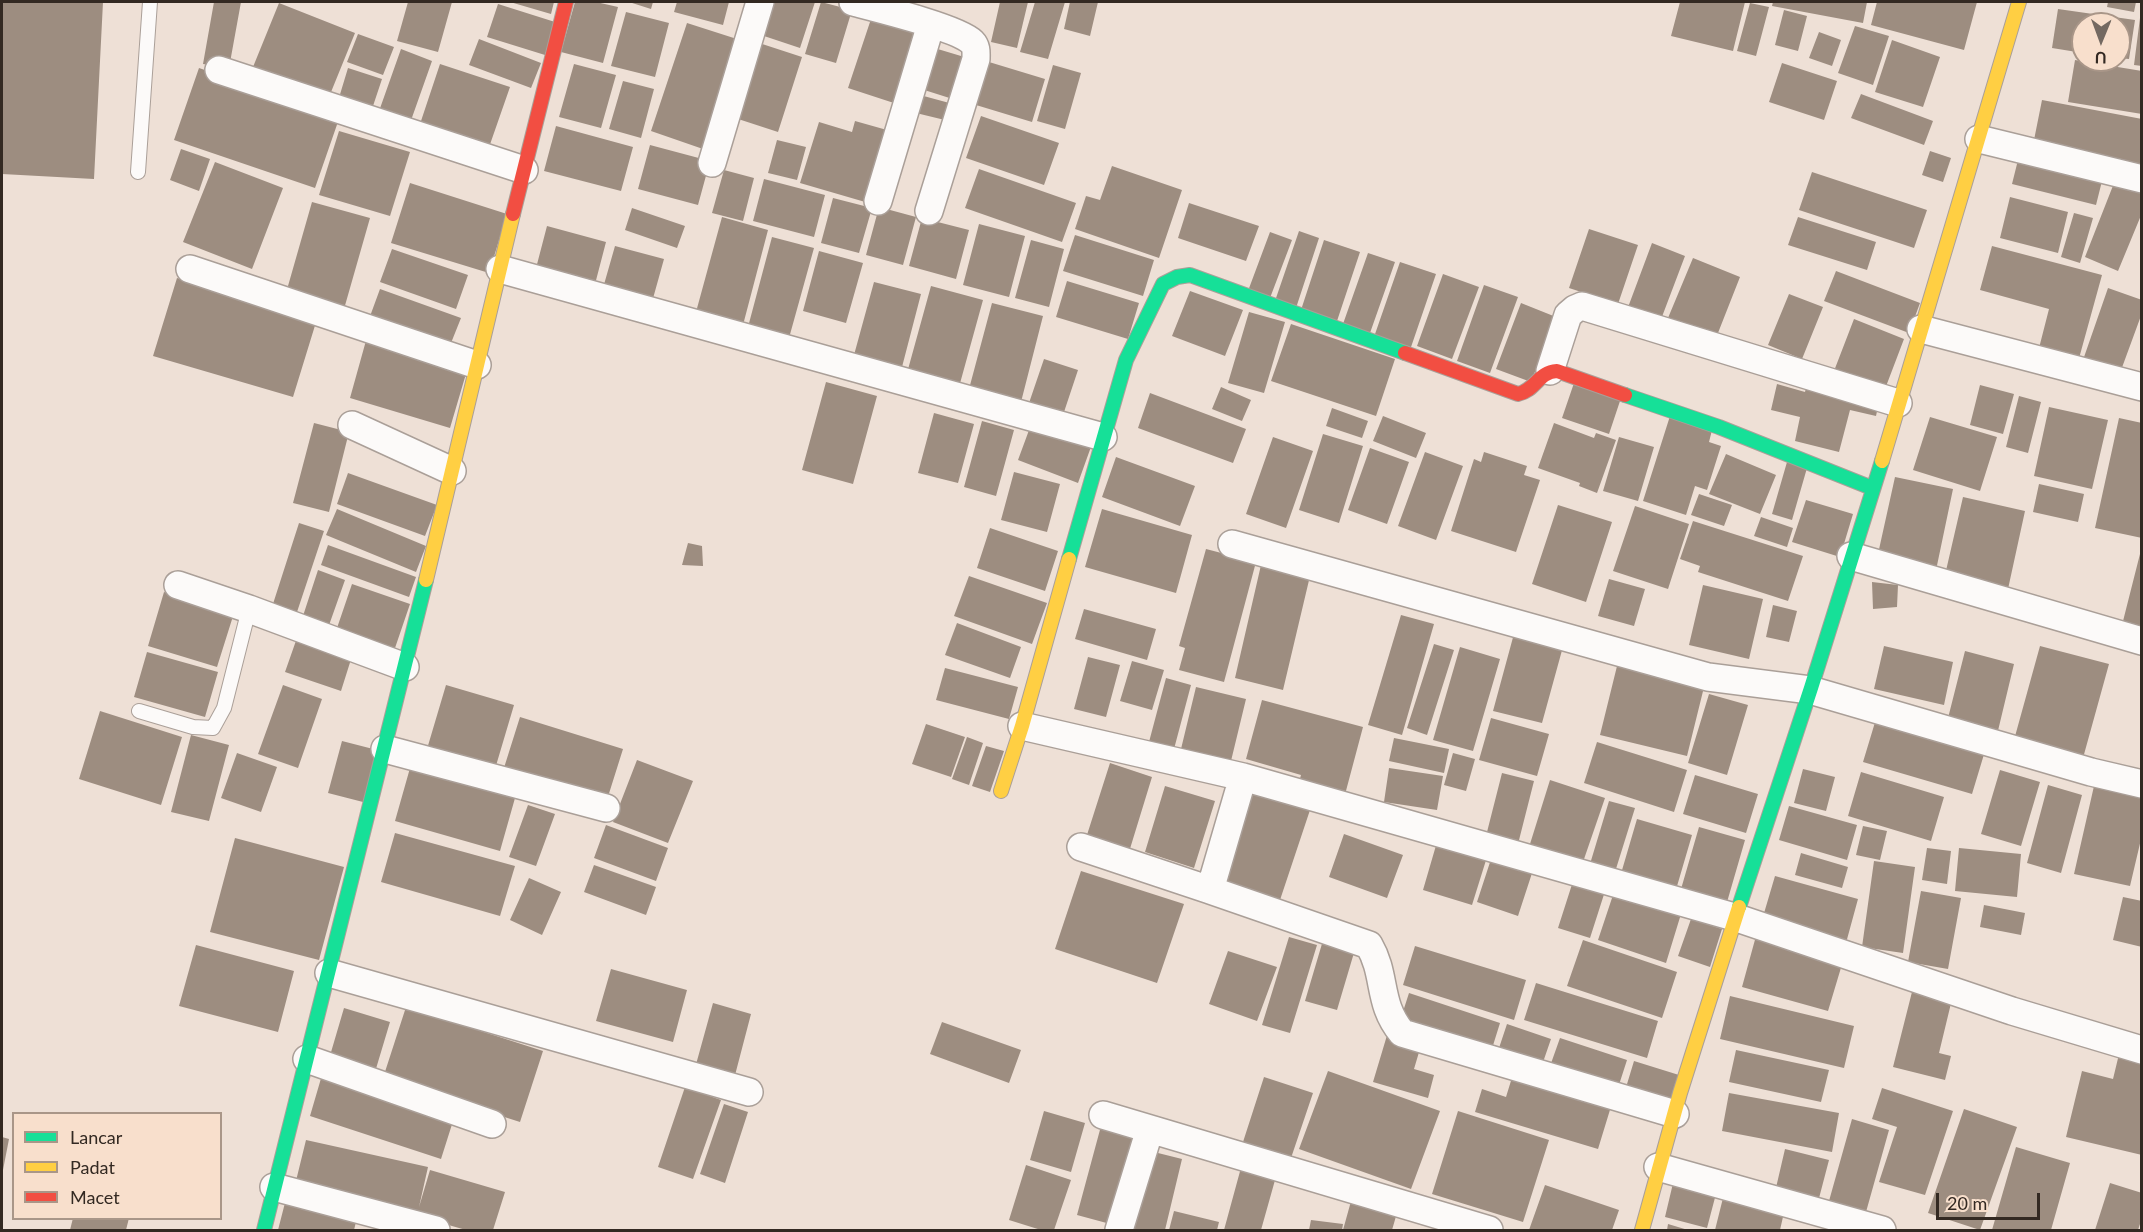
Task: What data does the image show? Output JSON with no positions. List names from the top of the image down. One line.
{"legend":["Lancar","Padat","Macet"],"scale_bar":"20 m","north":"bottom"}
